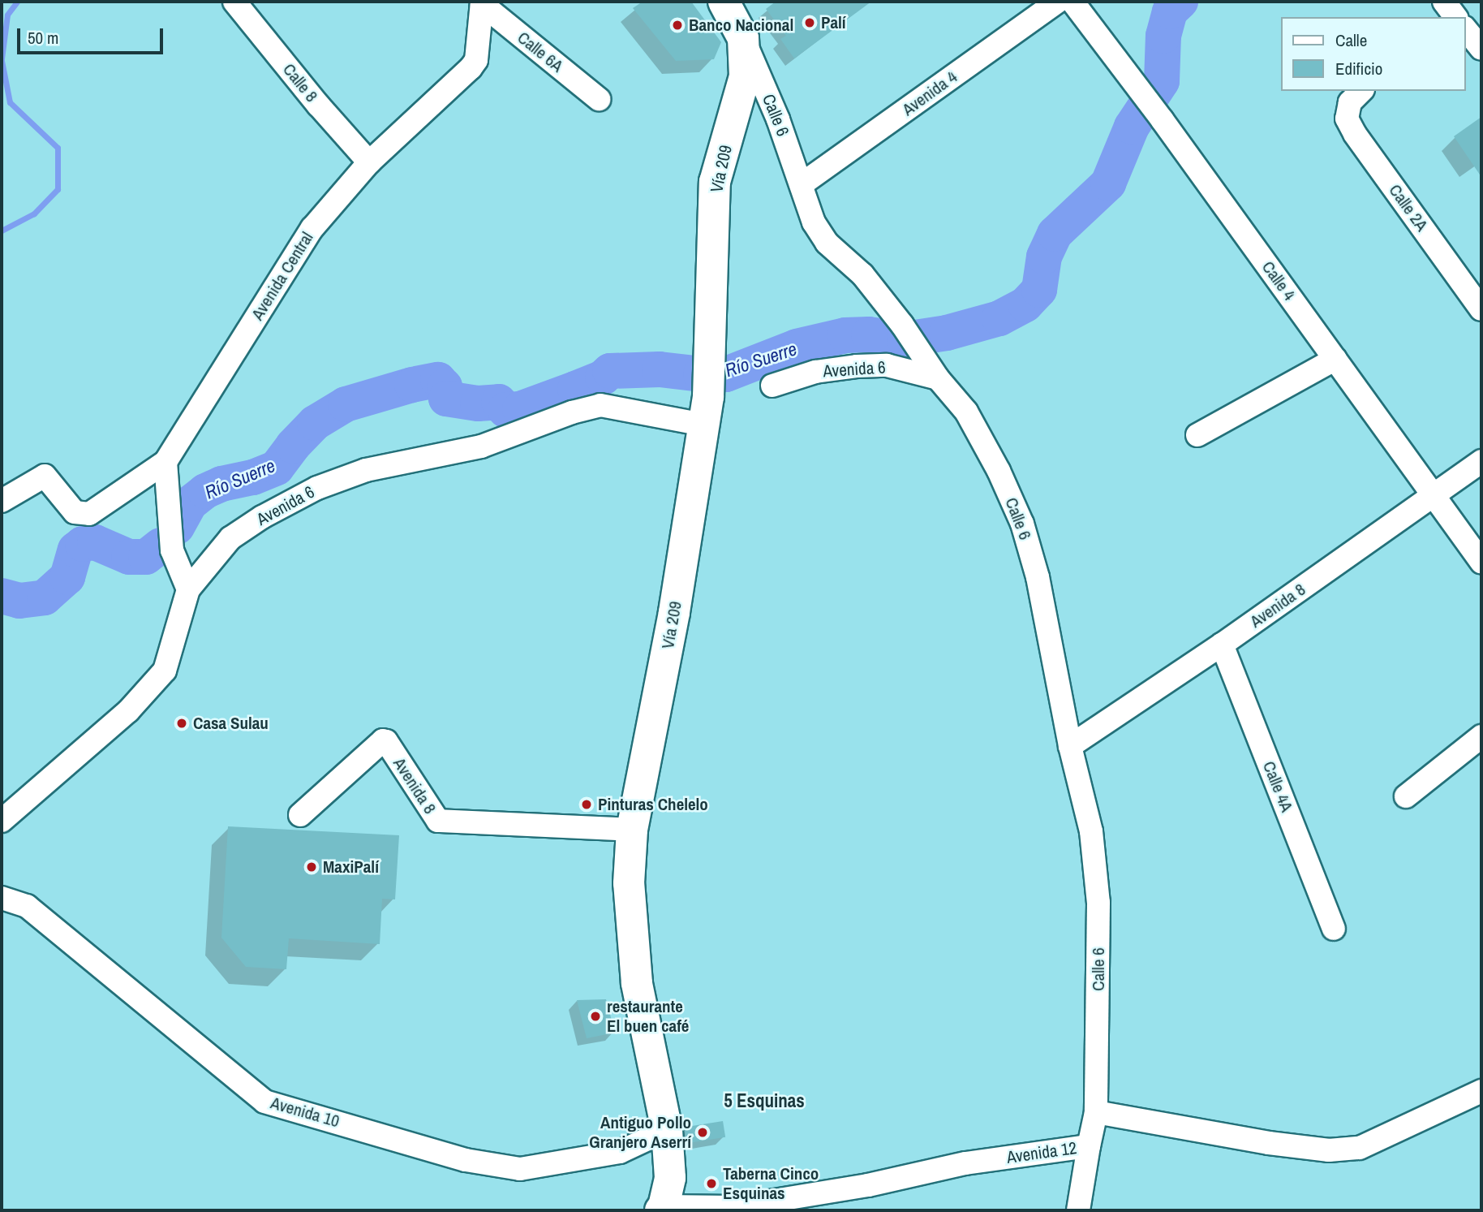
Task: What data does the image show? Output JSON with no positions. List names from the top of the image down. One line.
{"streets":{"main road":["Calle 6","Vía 209"],"street":["Calle 6A","Calle 8","Avenida 4","Calle 2A","Avenida Central","Calle 4","Avenida 6","Avenida 8","Calle 4A","Avenida 10","Avenida 12"]},"crossings":[["Calle 6A","Avenida Central"],["Calle 8","Avenida Central"],["Avenida 4","Calle 6"],["Calle 6","Vía 209"],["Calle 6","Avenida 6"],["Calle 6","Avenida 8"],["Calle 6","Avenida 12"],["Vía 209","Avenida 6"],["Vía 209","Avenida 8"],["Vía 209","Avenida 10"],["Vía 209","Avenida 12"],["Calle 4","Avenida 8"],["Avenida 8","Calle 4A"]],"districts":["5 Esquinas"],"water":["Río Suerre"],"places":["Palí","Banco Nacional","Casa Sulau","Pinturas Chelelo","MaxiPalí","restaurante El buen café","Antiguo Pollo Granjero Aserrí","Taberna Cinco Esquinas"],"legend":["Calle","Edificio"],"scale_bar":"50 m"}
